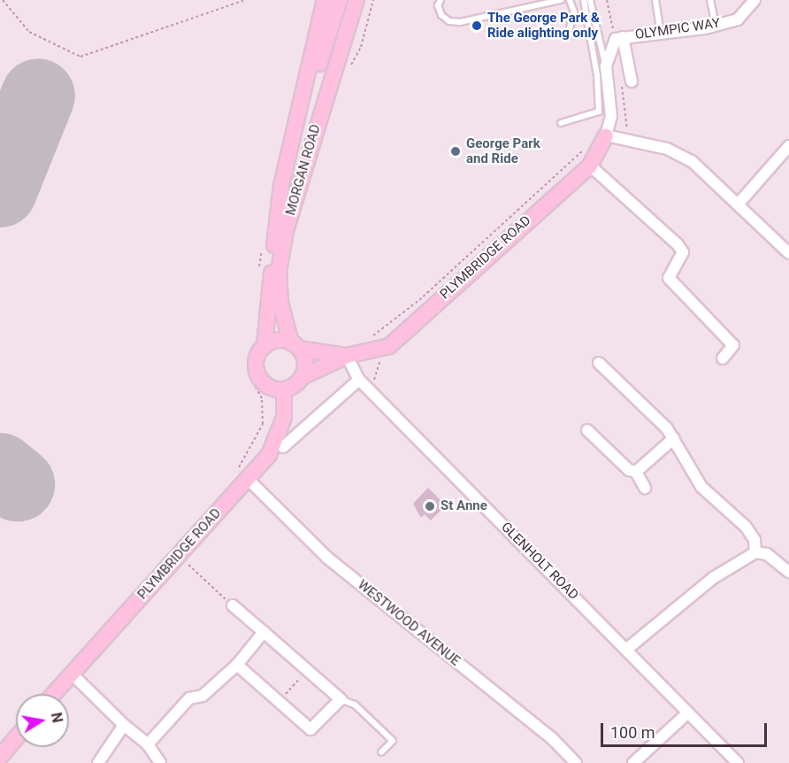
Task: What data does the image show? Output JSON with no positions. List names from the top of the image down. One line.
{"streets":{"main road":["MORGAN ROAD","PLYMBRIDGE ROAD"],"street":["OLYMPIC WAY","GLENHOLT ROAD","WESTWOOD AVENUE"]},"crossings":[["MORGAN ROAD","PLYMBRIDGE ROAD"],["PLYMBRIDGE ROAD","GLENHOLT ROAD"],["PLYMBRIDGE ROAD","WESTWOOD AVENUE"]],"places":["The George Park & Ride alighting only","George Park and Ride","St Anne"],"scale_bar":"100 m","north":"right"}
